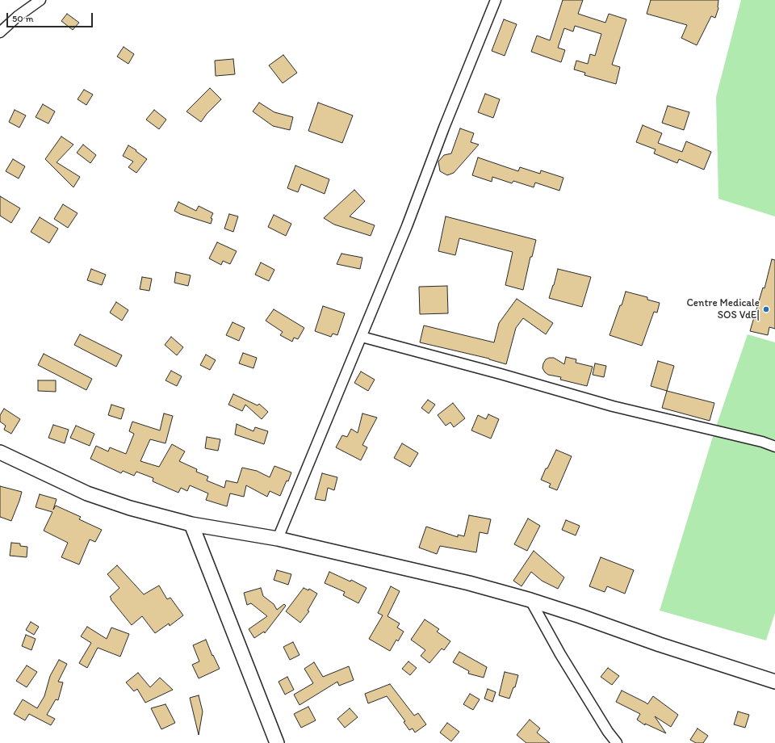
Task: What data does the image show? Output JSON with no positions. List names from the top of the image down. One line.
{"places":["Centre Medicale SOS VdE|"],"scale_bar":"50 m"}
